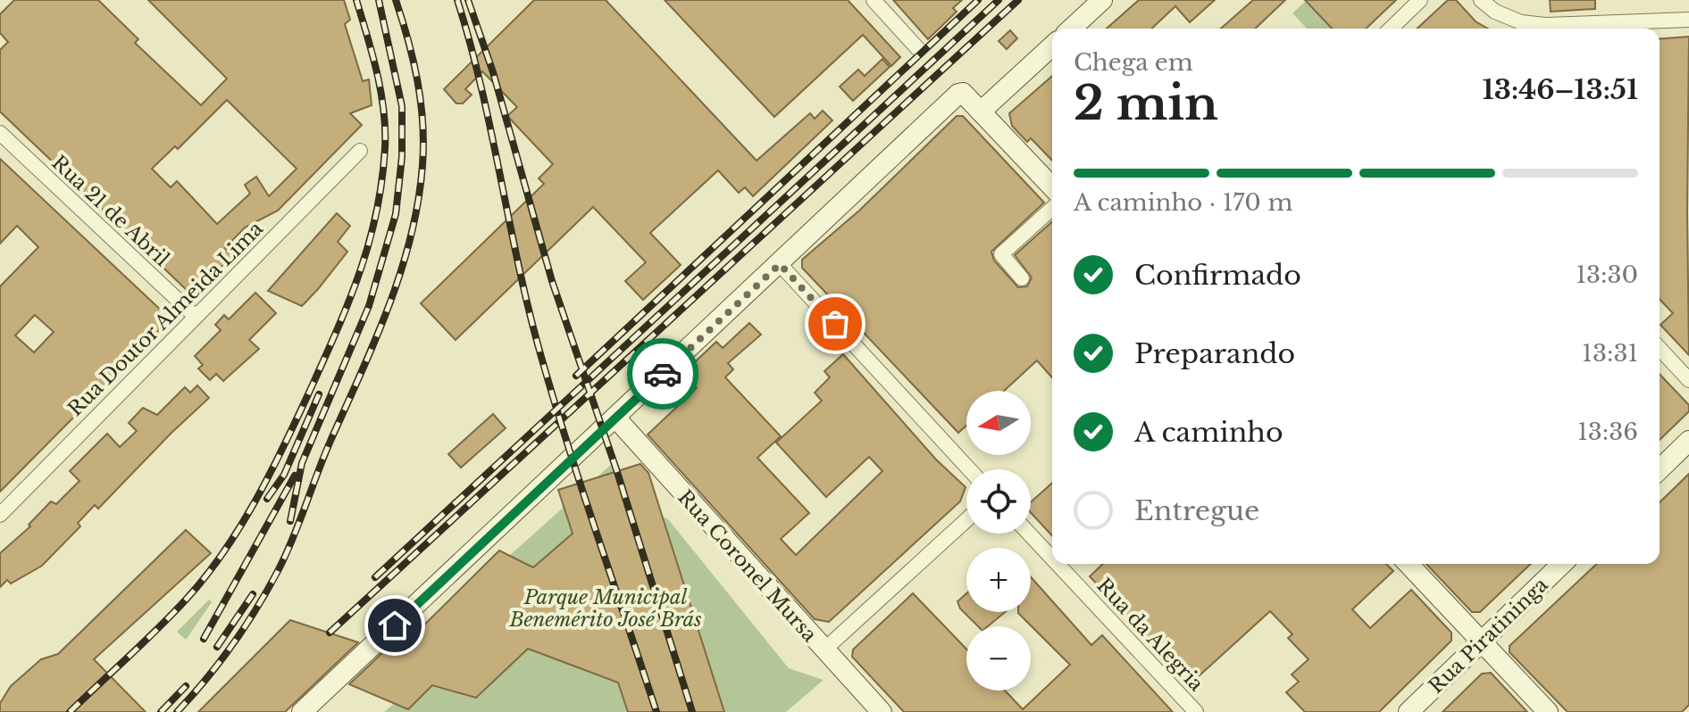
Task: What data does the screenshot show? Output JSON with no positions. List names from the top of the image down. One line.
{"streets":{"street":["Rua 21 de Abril","Rua Doutor Almeida Lima","Rua Coronel Mursa","Rua da Alegria","Rua Piratininga"]},"crossings":[["Rua 21 de Abril","Rua Doutor Almeida Lima"]],"parks":["Parque Municipal Benemérito José Brás"],"north":"left","page":{"heading":["2 min","Chega em","13:46–13:51"],"bar":"A caminho · 170 m","list":[["Confirmado","13:30"],["Preparando","13:31"],["A caminho","13:36"],"Entregue"],"map_buttons":["+","−"]}}
